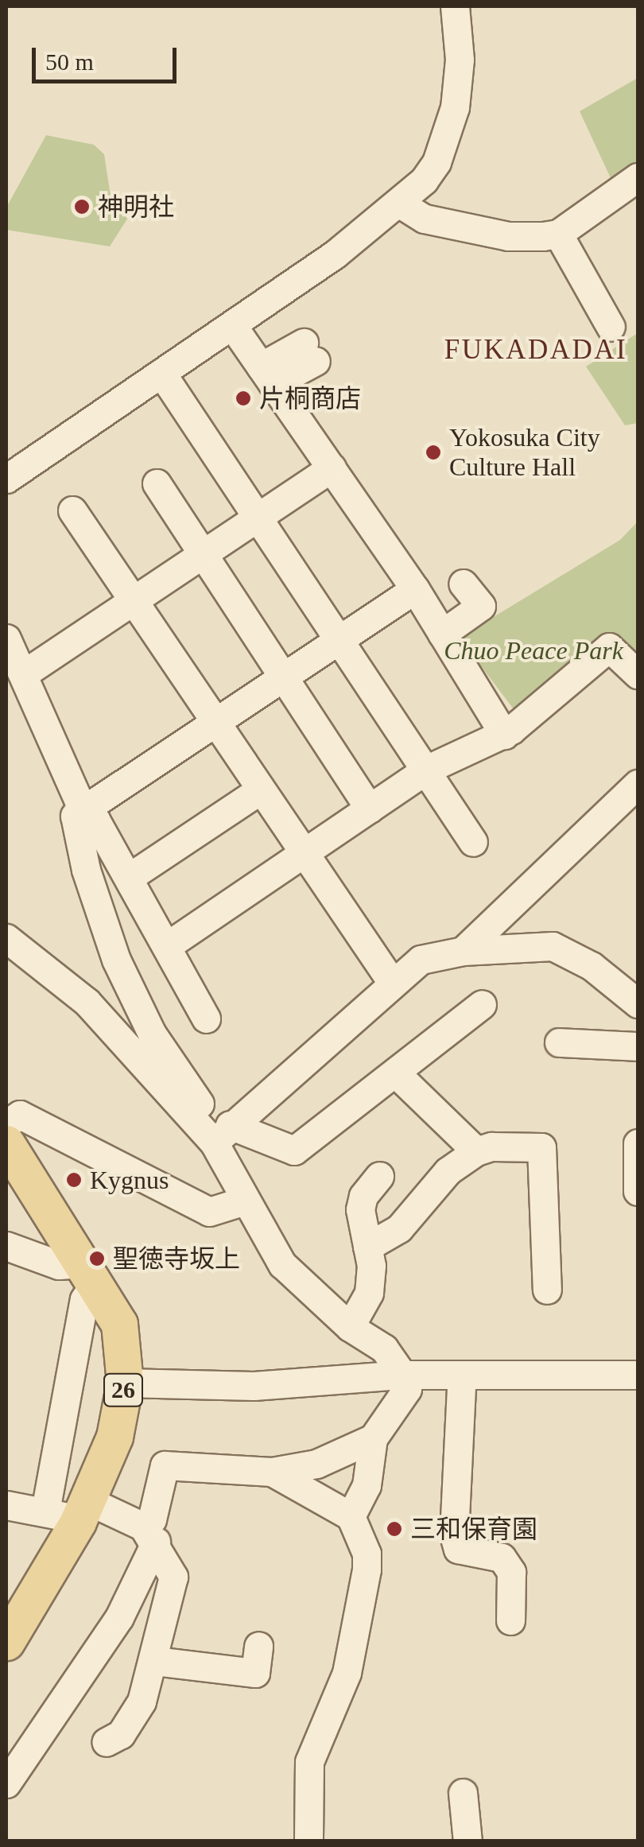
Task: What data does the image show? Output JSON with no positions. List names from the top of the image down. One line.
{"streets":{"main road":["26"]},"districts":["FUKADADAI"],"parks":["Chuo Peace Park"],"places":["神明社","片桐商店","Yokosuka City Culture Hall","Kygnus","聖徳寺坂上","三和保育園"],"scale_bar":"50 m"}
